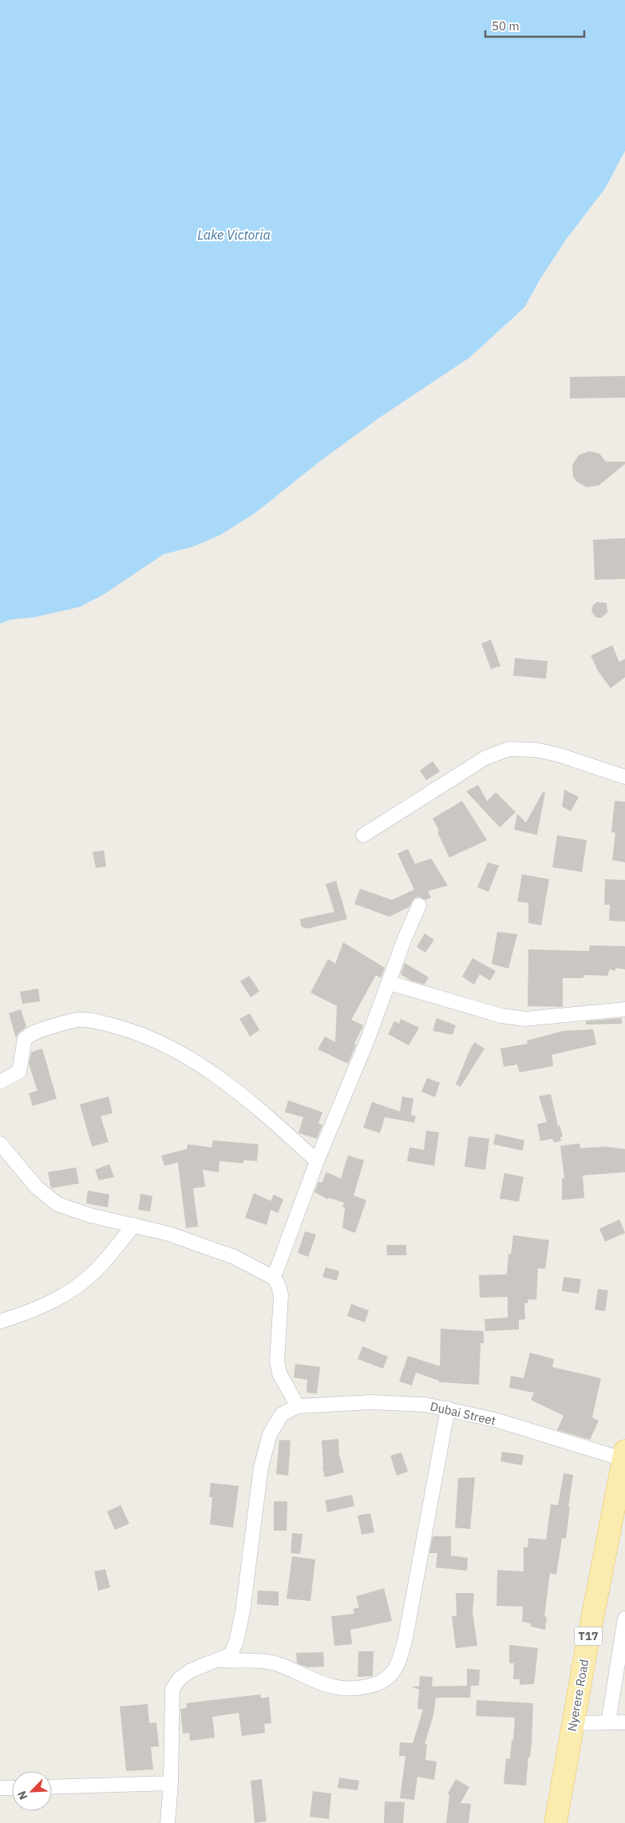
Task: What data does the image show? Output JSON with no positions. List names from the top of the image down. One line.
{"streets":{"main road":["T17","Nyerere Road"],"street":["Dubai Street"]},"crossings":[["Dubai Street","Nyerere Road"]],"water":["Lake Victoria"],"scale_bar":"50 m","north":"bottom left"}
